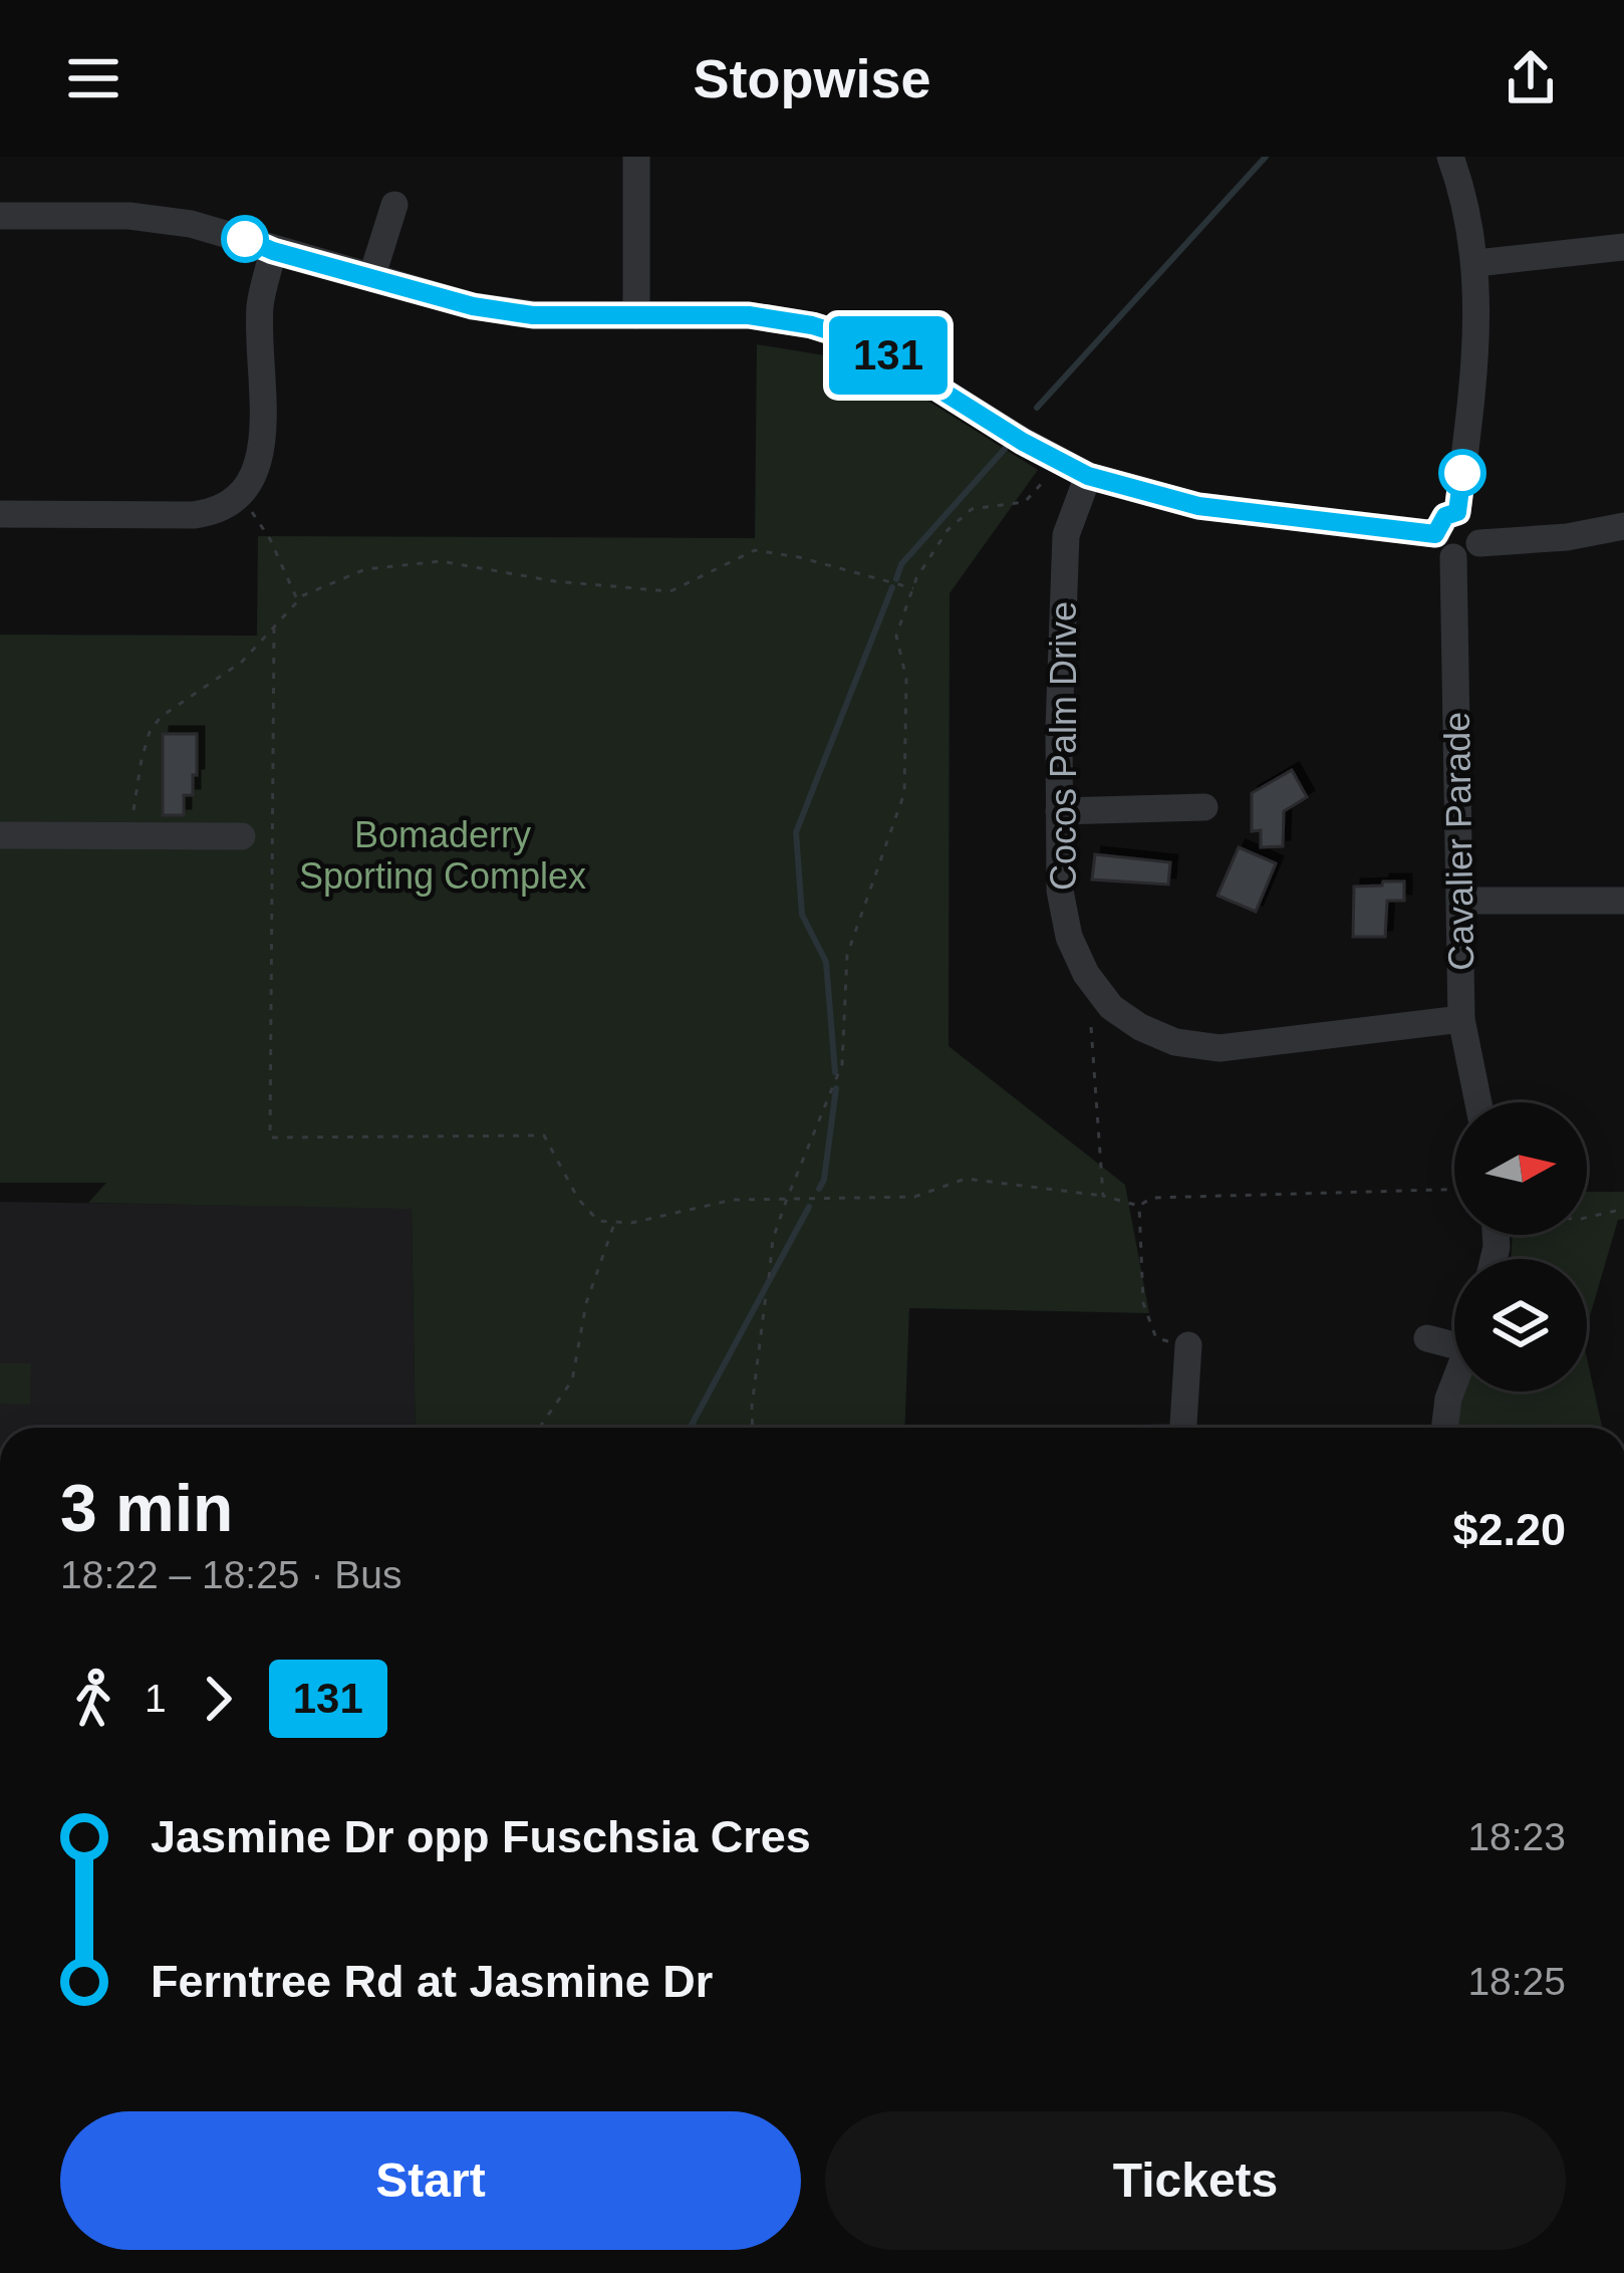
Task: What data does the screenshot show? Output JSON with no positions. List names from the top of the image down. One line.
{"streets":{"street":["Cocos Palm Drive","Cavalier Parade"]},"crossings":[["Cocos Palm Drive","Cavalier Parade"]],"parks":["Bomaderry Sporting Complex"],"lines":["bus line 131"],"north":"right","page":{"header":"Stopwise","on_map":"131","heading":["3 min","18:22 – 18:25 · Bus","$2.20"],"legs":["1","131"],"list":[{"name":"Jasmine Dr opp Fuschsia Cres","value":"18:23"},{"name":"Ferntree Rd at Jasmine Dr","value":"18:25"}],"buttons":["Start","Tickets"]}}
